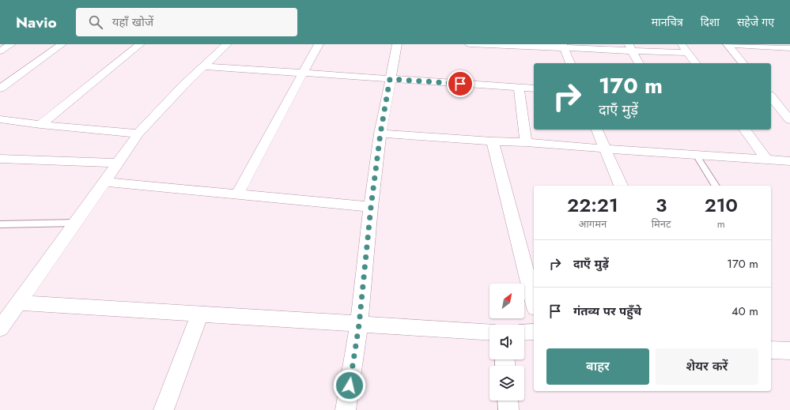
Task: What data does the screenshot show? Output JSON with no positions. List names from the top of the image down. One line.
{"north":"top right","page":{"header":"Navio","search":"यहाँ खोजें","nav":["मानचित्र","दिशा","सहेजे गए"],"turn":["170 m","दाएँ मुड़ें"],"eta":["22:21","आगमन","3","मिनट","210","m"],"list":[{"name":"दाएँ मुड़ें","value":"170 m"},{"name":"गंतव्य पर पहुँचे","value":"40 m"}],"buttons":["बाहर","शेयर करें"]}}
